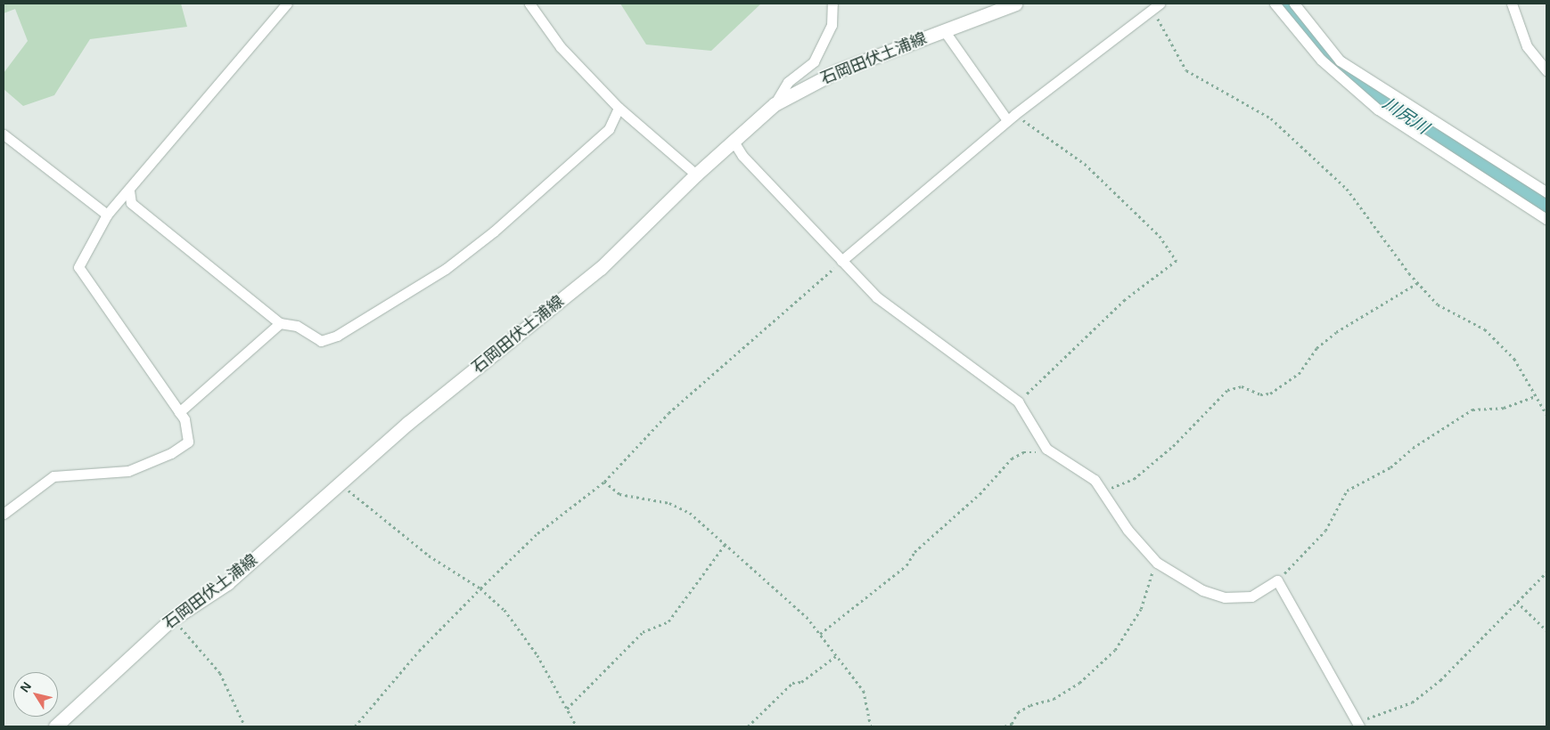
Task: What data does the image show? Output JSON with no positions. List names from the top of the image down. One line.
{"streets":{"main road":["石岡田伏土浦線"]},"water":["川尻川"],"north":"top left"}
